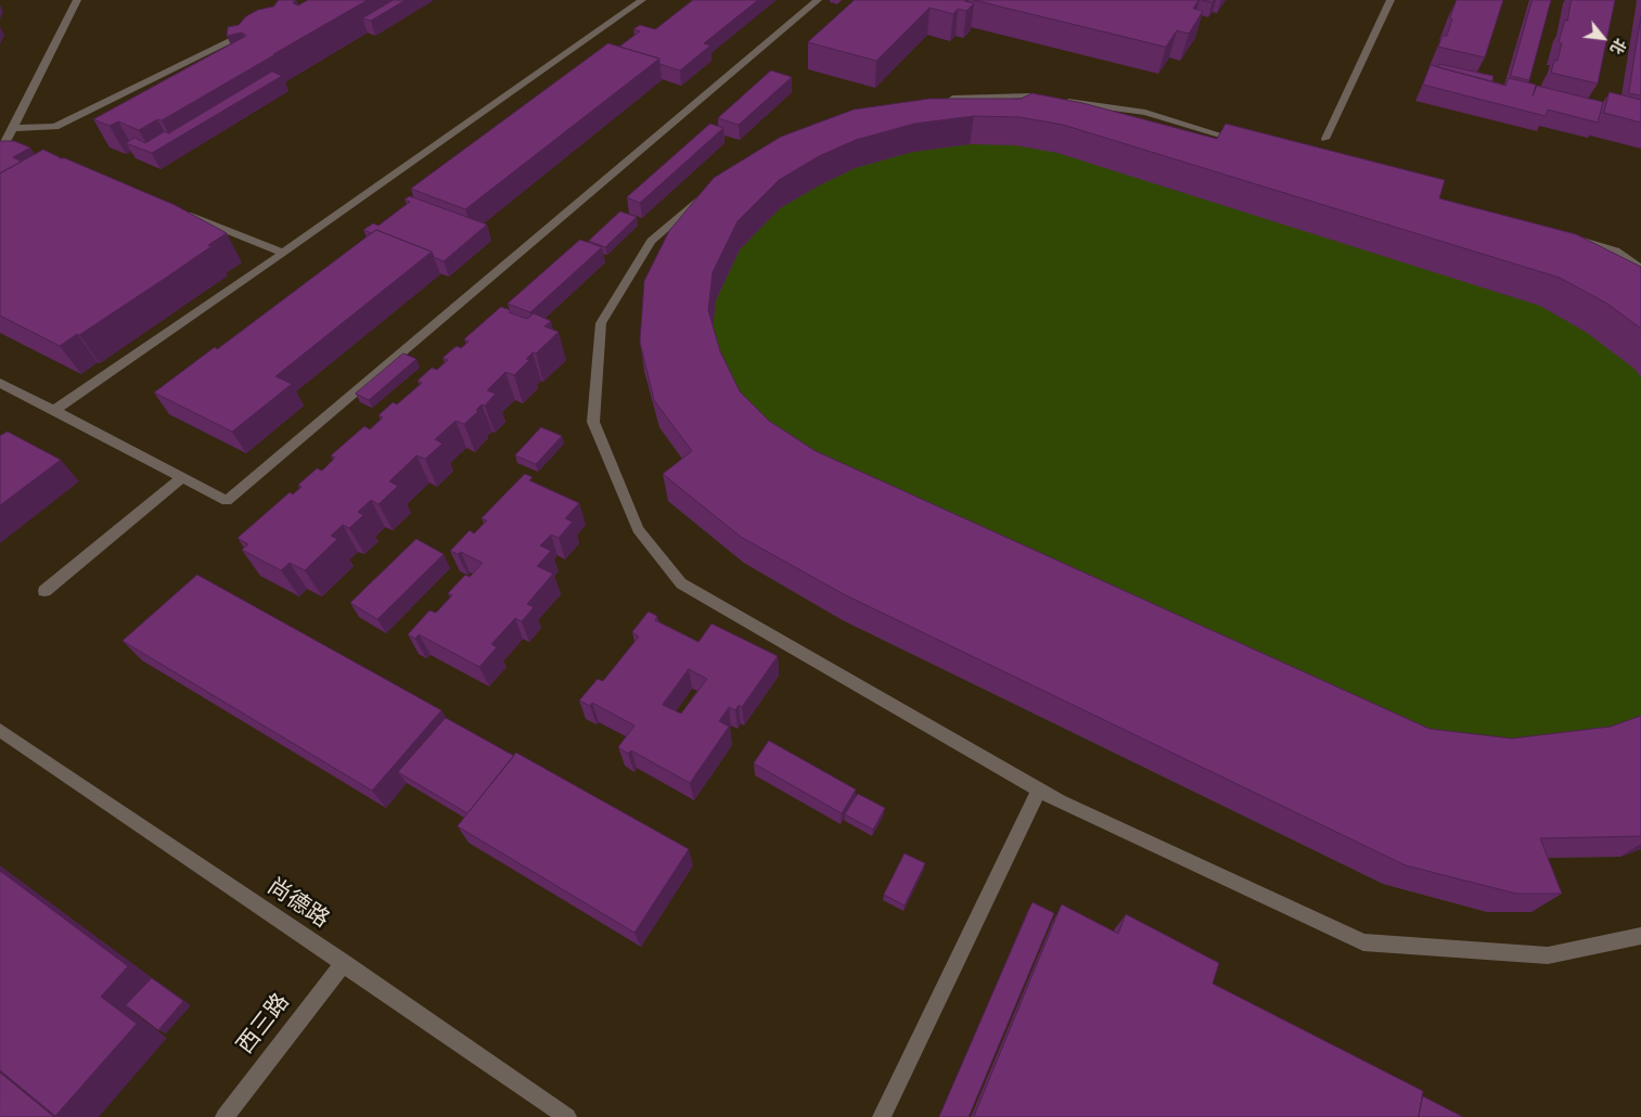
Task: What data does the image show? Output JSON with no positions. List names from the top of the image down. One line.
{"streets":{"street":["尚德路","西三路"]},"crossings":[["尚德路","西三路"]],"north":"bottom right"}
